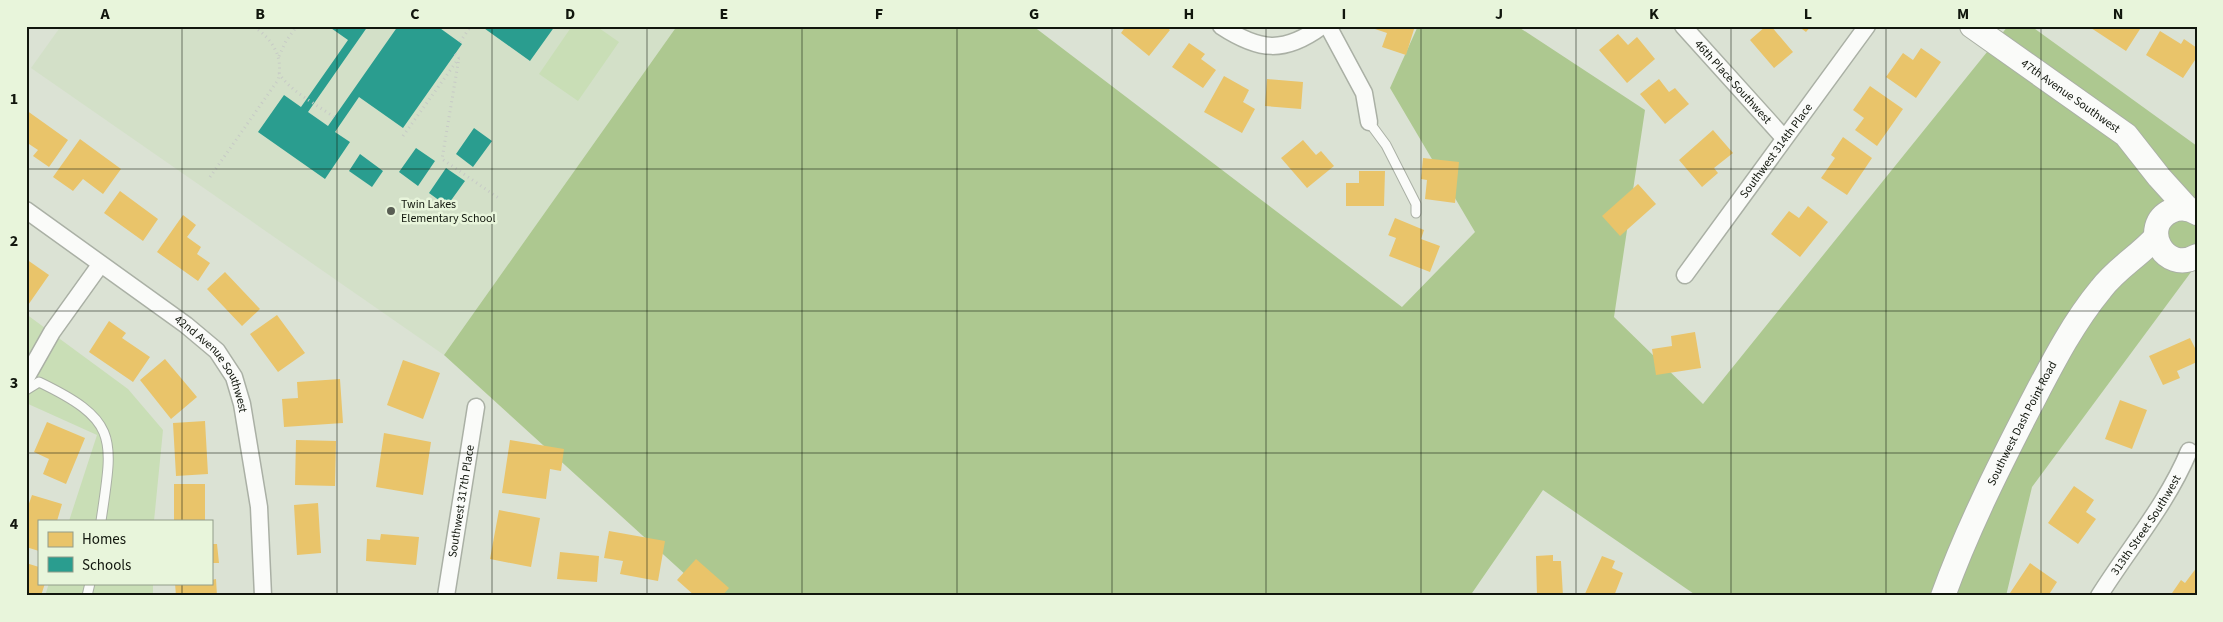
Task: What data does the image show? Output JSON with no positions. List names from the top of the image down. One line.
{"streets":{"main road":["47th Avenue Southwest","Southwest Dash Point Road"],"street":["46th Place Southwest","Southwest 314th Place","42nd Avenue Southwest","Southwest 317th Place","313th Street Southwest"]},"crossings":[["46th Place Southwest","Southwest 314th Place"],["47th Avenue Southwest","Southwest Dash Point Road"]],"places":["Twin Lakes Elementary School"],"legend":["Homes","Schools"],"grid":{"columns":["A","B","C","D","E","F","G","H","I","J","K","L","M","N"],"rows":["1","2","3","4"]}}
